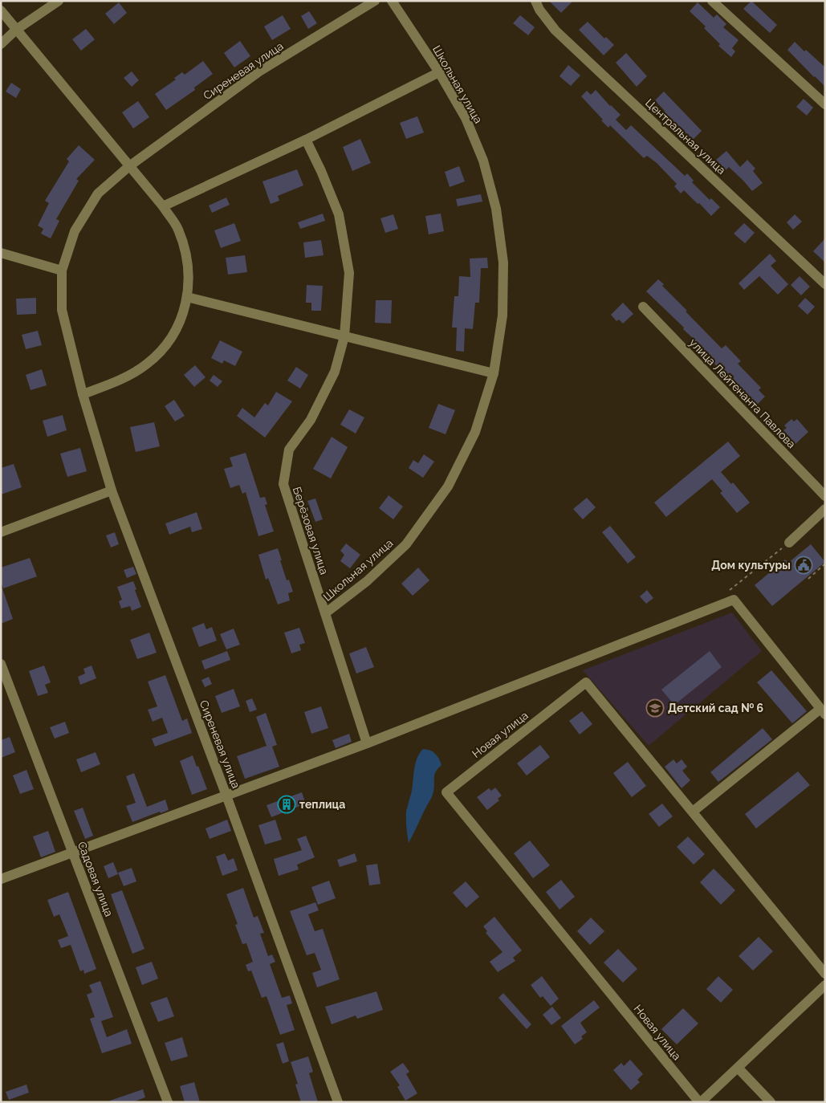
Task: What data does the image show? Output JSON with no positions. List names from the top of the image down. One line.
{"streets":{"street":["Сиреневая улица","Школьная улица","Центральная улица","улица Лейтенанта Павлова","Берёзовая улица","Новая улица","Садовая улица"]},"crossings":[["Школьная улица","Берёзовая улица"]],"places":{"public building":["Дом культуры"],"school or university":["Детский сад № 6"],"building":["теплица"]}}
